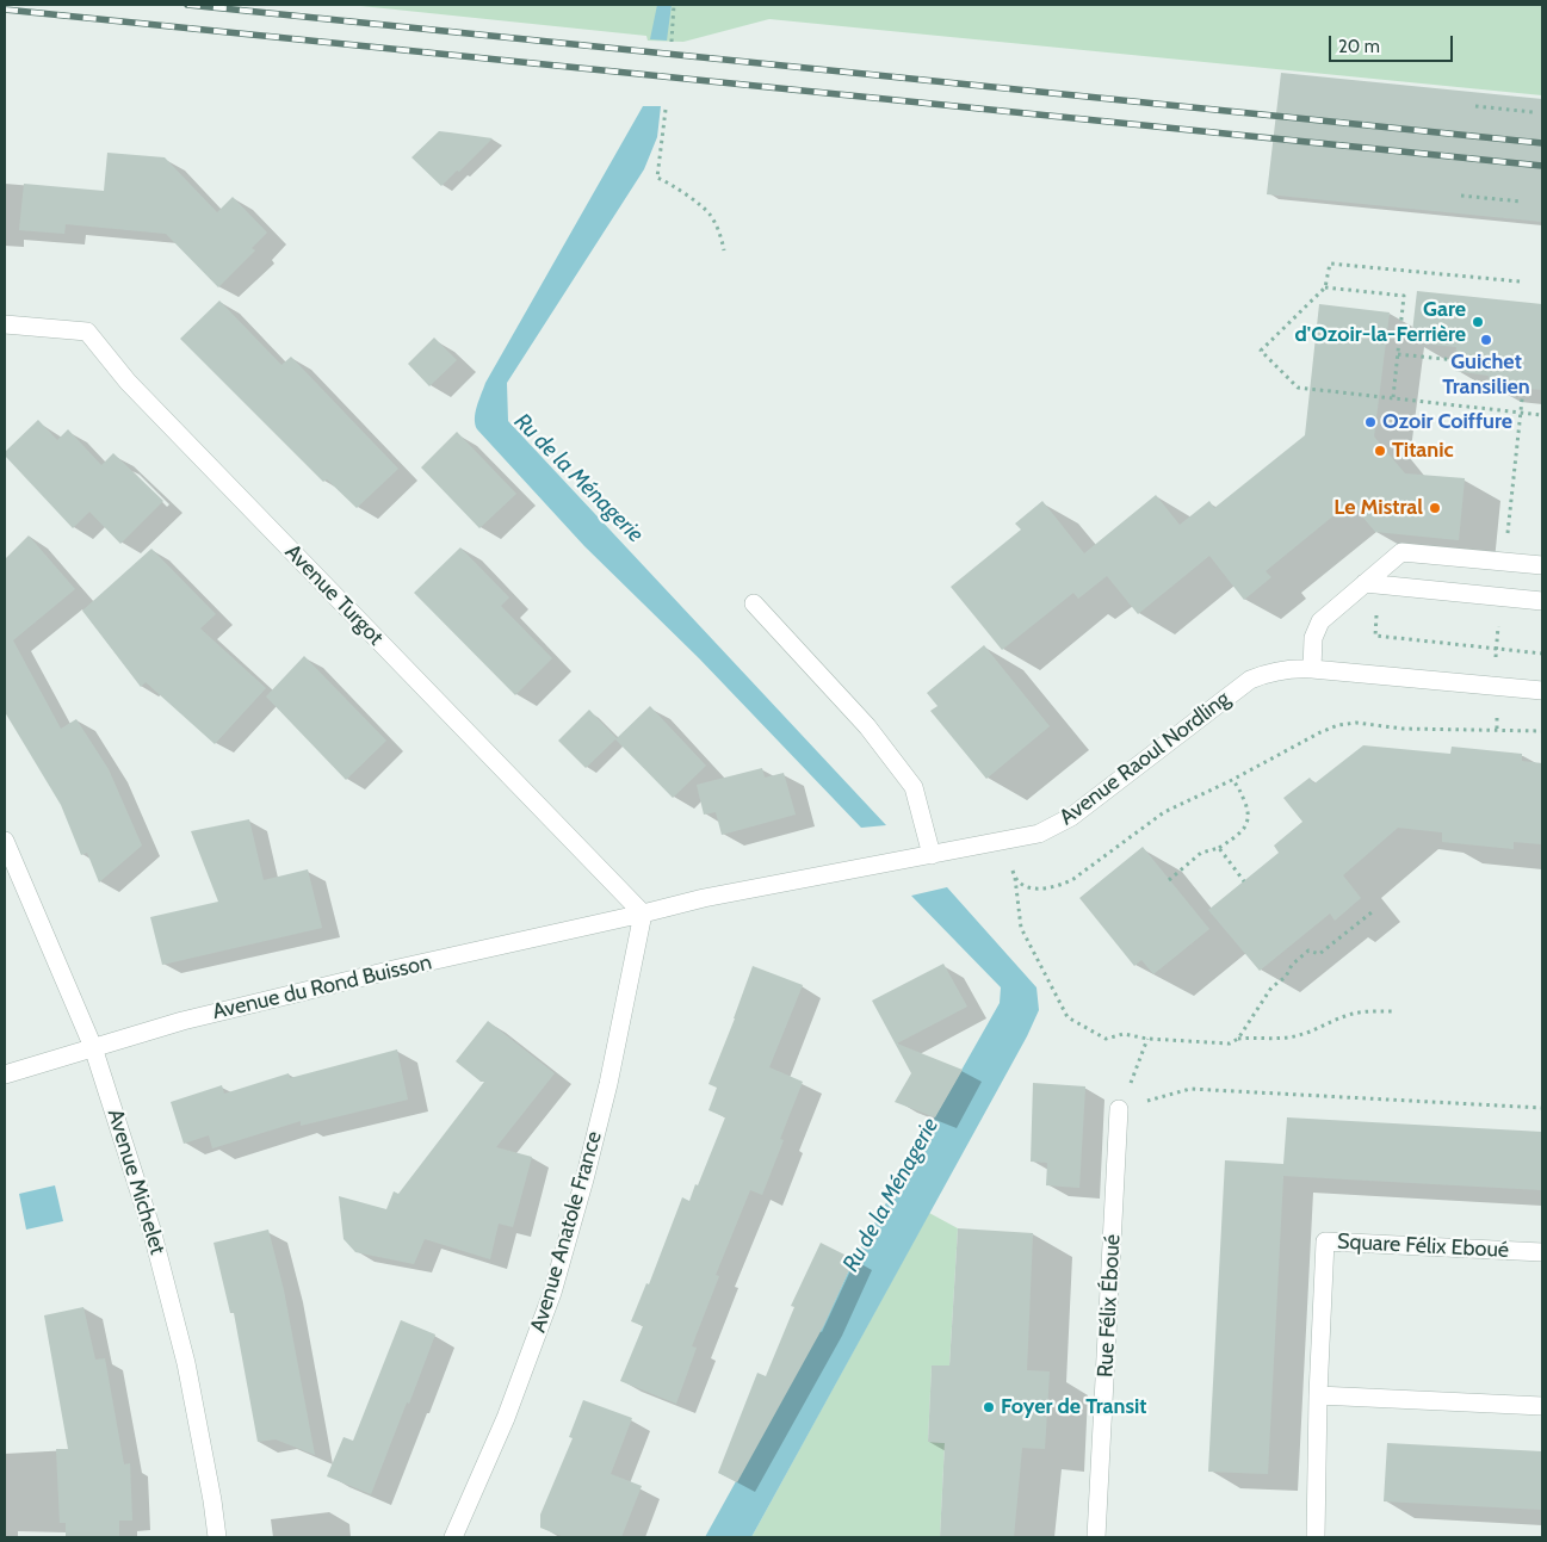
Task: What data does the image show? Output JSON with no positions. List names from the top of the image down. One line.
{"streets":{"street":["Avenue Turgot","Avenue Raoul Nordling","Avenue du Rond Buisson","Avenue Michelet","Avenue Anatole France","Square Félix Eboué","Rue Félix Éboué"]},"crossings":[["Avenue Turgot","Avenue Raoul Nordling"],["Avenue Turgot","Avenue du Rond Buisson"],["Avenue Turgot","Avenue Anatole France"],["Avenue Raoul Nordling","Avenue du Rond Buisson"],["Avenue Raoul Nordling","Avenue Anatole France"],["Avenue du Rond Buisson","Avenue Michelet"],["Avenue du Rond Buisson","Avenue Anatole France"]],"water":["Ru de la Ménagerie"],"places":["Gare d'Ozoir-la-Ferrière","Guichet Transilien","Ozoir Coiffure","Titanic","Le Mistral","Foyer de Transit"],"scale_bar":"20 m"}
